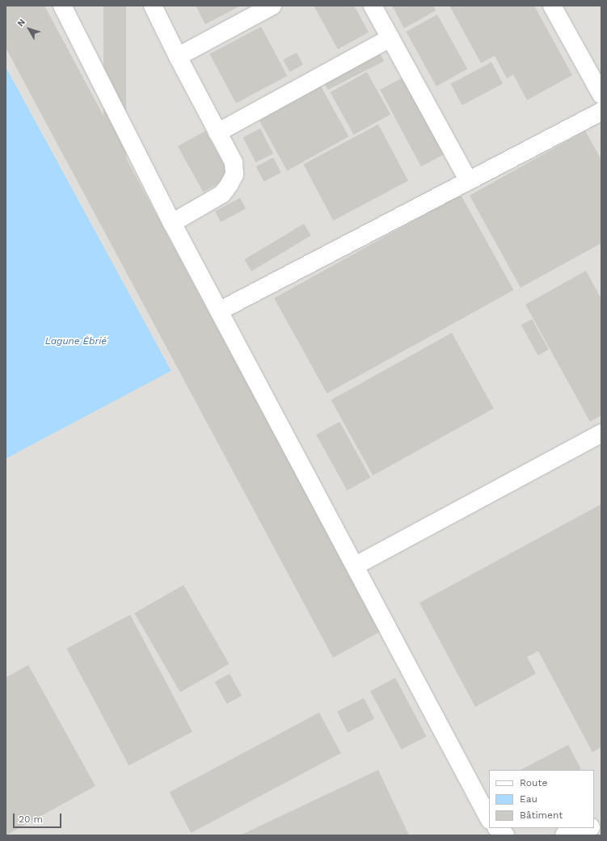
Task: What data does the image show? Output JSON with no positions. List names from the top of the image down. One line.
{"water":["Lagune Ébrié"],"legend":["Route","Eau","Bâtiment"],"scale_bar":"20 m","north":"top left"}
